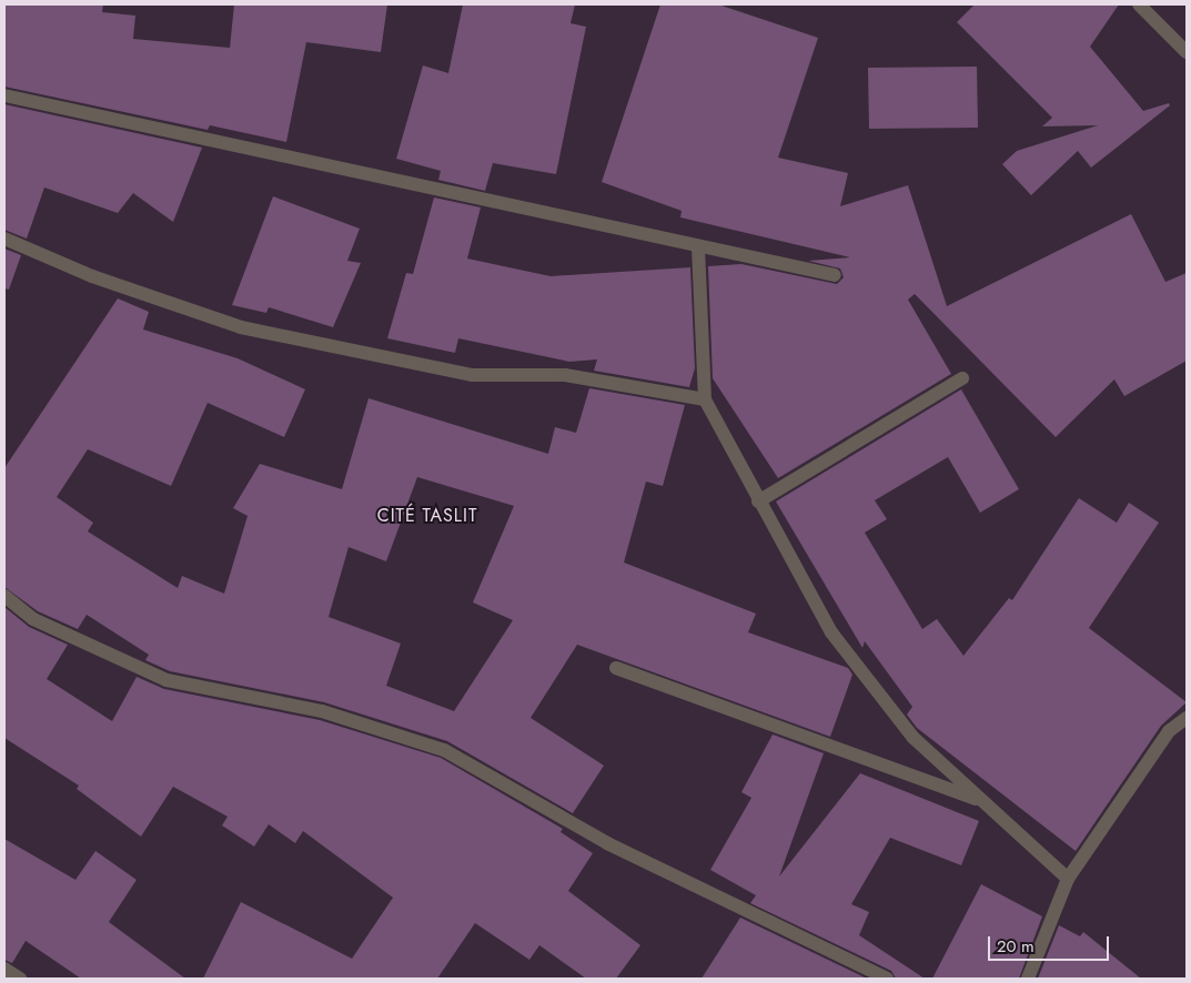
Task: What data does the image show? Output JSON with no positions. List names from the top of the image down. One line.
{"districts":["CITÉ TASLIT"],"scale_bar":"20 m"}
